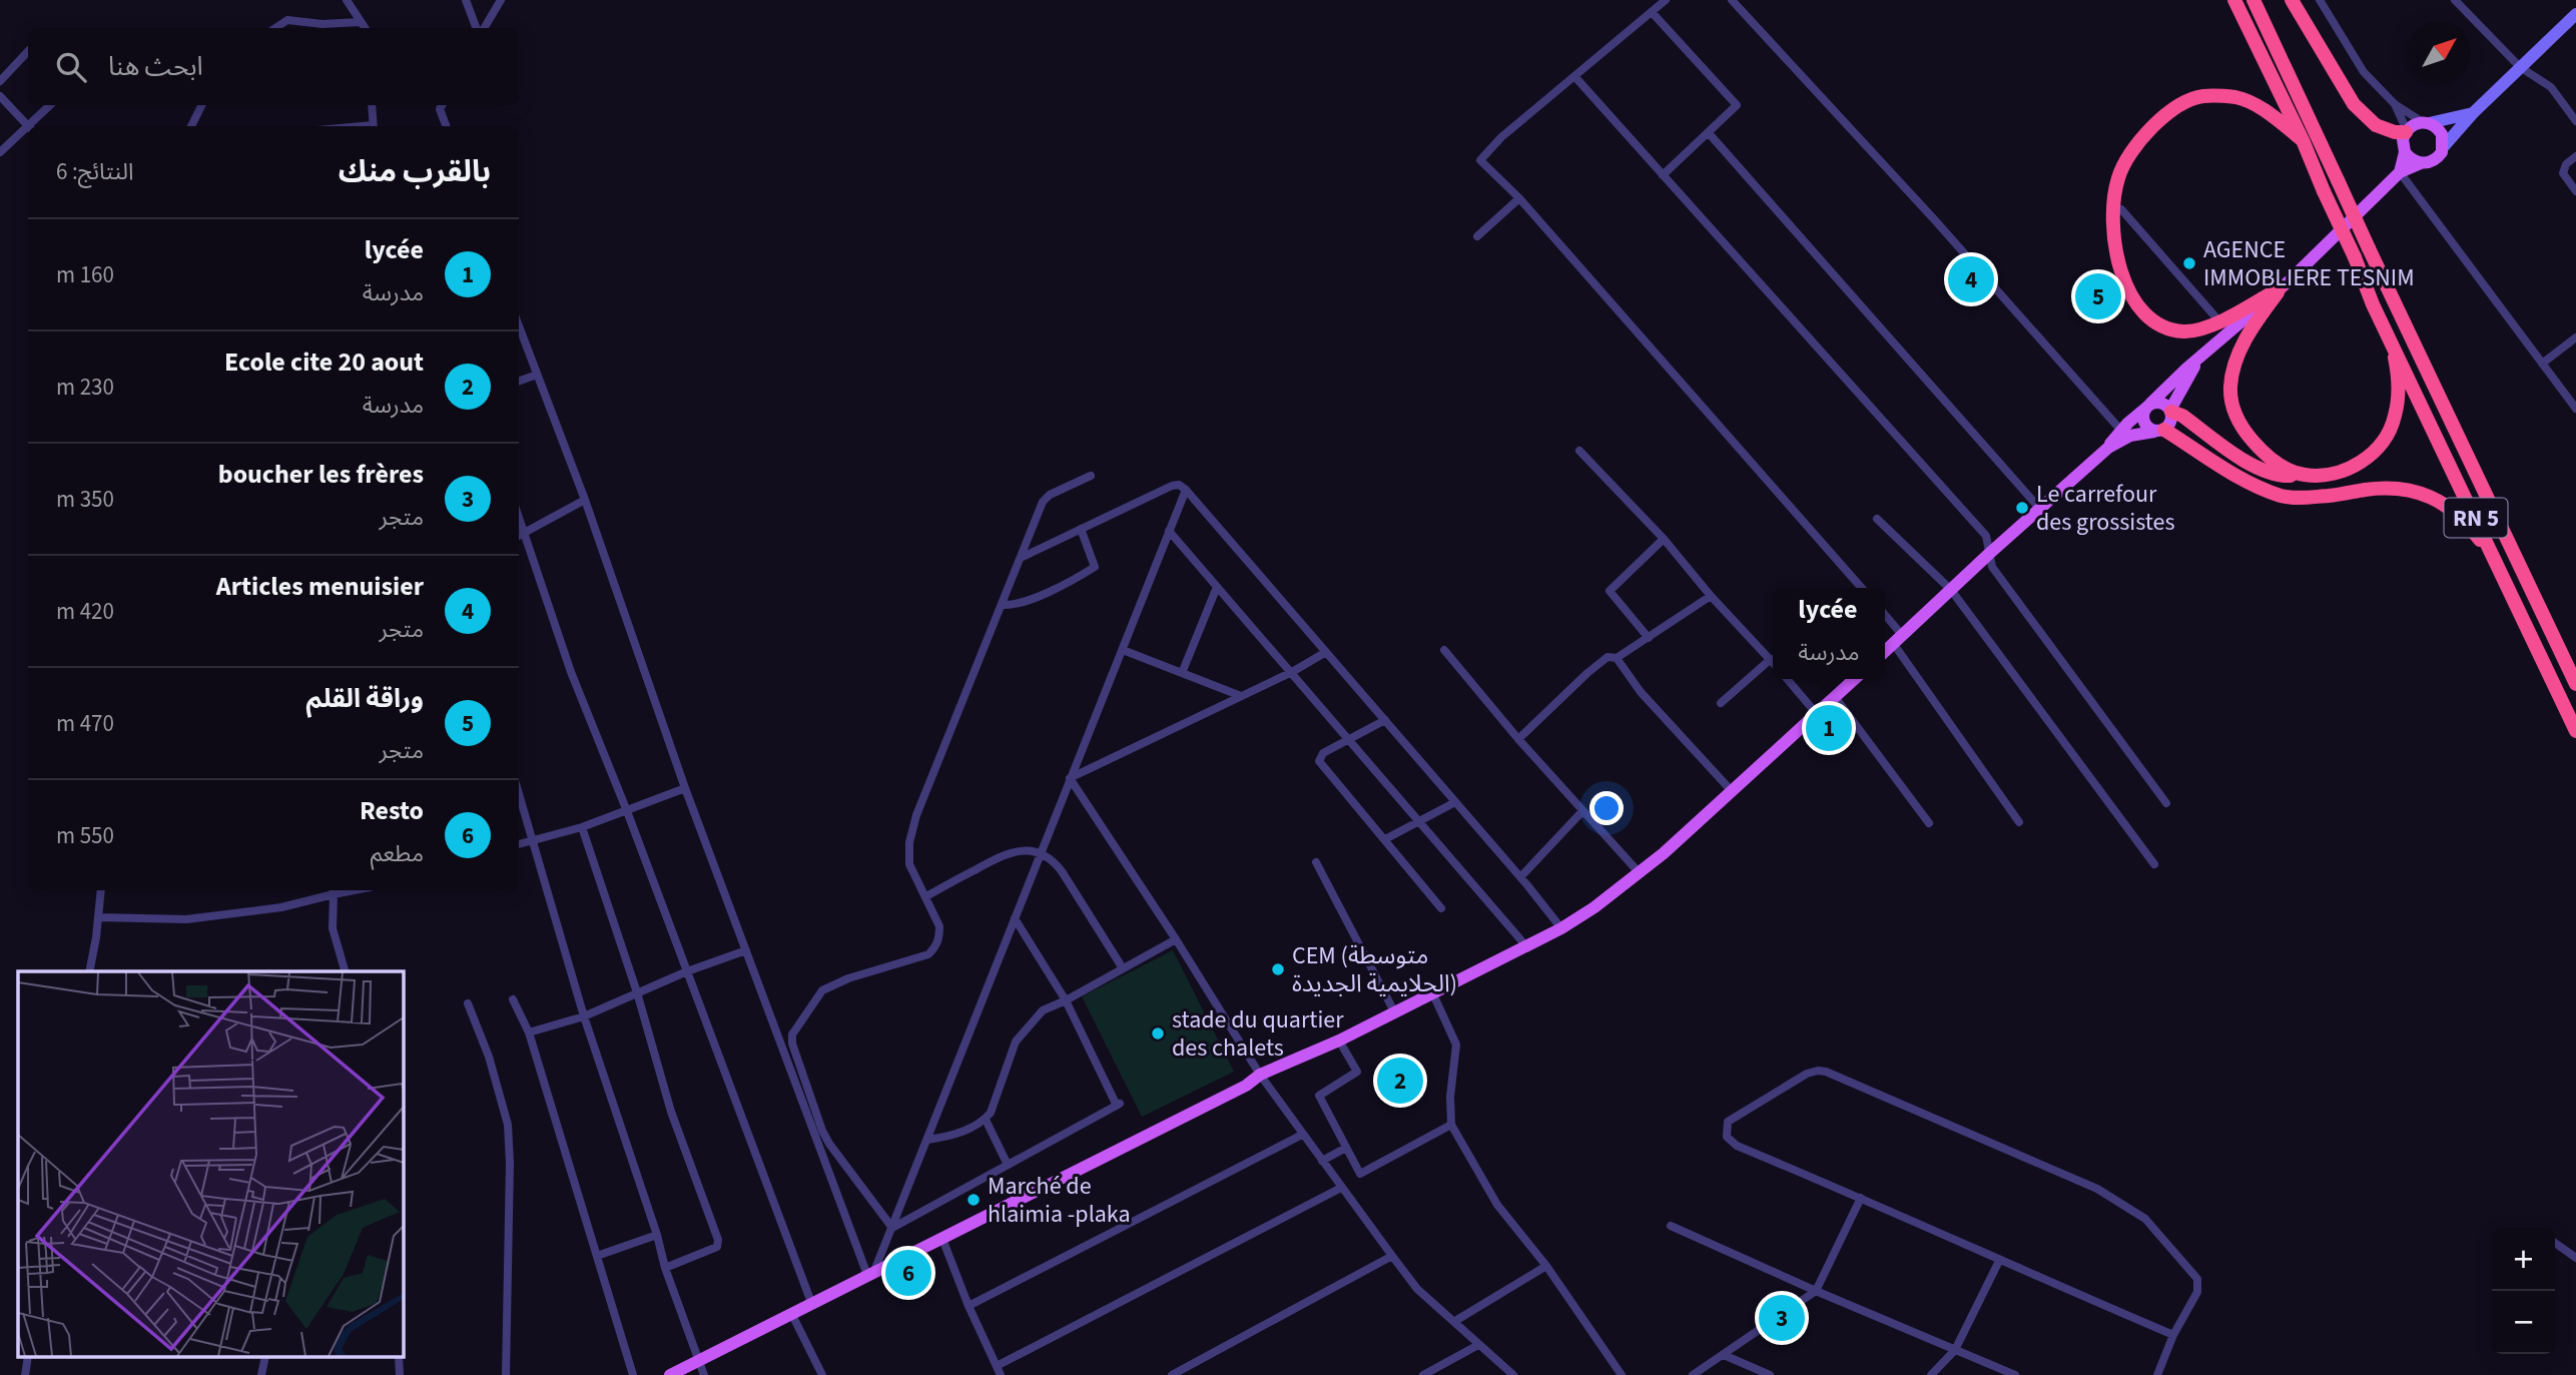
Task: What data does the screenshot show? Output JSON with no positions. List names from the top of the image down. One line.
{"streets":{"highway":["RN 5"]},"places":["AGENCE IMMOBLIERE TESNIM","Le carrefour des grossistes","CEM (متوسطة الحلايمية الجديدة)","stade du quartier des chalets","Marché de hlaimia -plaka"],"north":"top right","page":{"search":"ابحث هنا","heading":["بالقرب منك","النتائج: 6"],"list":[{"mark":"1","name":"lycée","note":"مدرسة","value":"160 m"},{"mark":"2","name":"Ecole cite 20 aout","note":"مدرسة","value":"230 m"},{"mark":"3","name":"boucher les frères","note":"متجر","value":"350 m"},{"mark":"4","name":"Articles menuisier","note":"متجر","value":"420 m"},{"mark":"5","name":"وراقة القلم","note":"متجر","value":"470 m"},{"mark":"6","name":"Resto","note":"مطعم","value":"550 m"}],"pins":["4","5","1","2","6","3"],"popup":["lycée","مدرسة"],"map_buttons":["+","−"]}}
